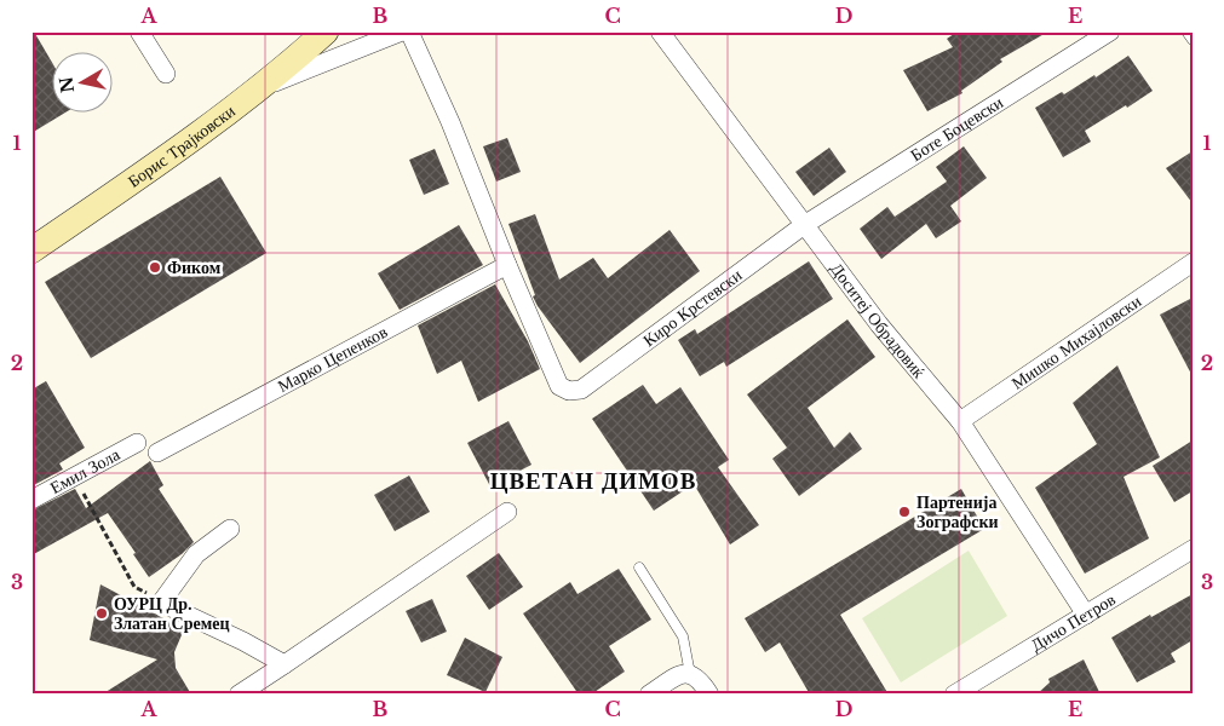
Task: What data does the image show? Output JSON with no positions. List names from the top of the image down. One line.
{"streets":{"street":["Боте Боцевски","Борис Трајковски","Киро Крстевски","Доситеј Обрадовиќ","Мишко Михајловски","Марко Цепенков","Емил Зола","Дичо Петров"]},"crossings":[["Боте Боцевски","Киро Крстевски"],["Боте Боцевски","Доситеј Обрадовиќ"],["Киро Крстевски","Доситеј Обрадовиќ"],["Киро Крстевски","Марко Цепенков"],["Доситеј Обрадовиќ","Мишко Михајловски"],["Доситеј Обрадовиќ","Дичо Петров"]],"districts":["ЦВЕТАН ДИМОВ"],"places":["Фиком","Партенија Зографски","ОУРЦ Др. Златан Сремец"],"north":"left","grid":{"columns":["A","B","C","D","E"],"rows":["1","2","3"]}}
